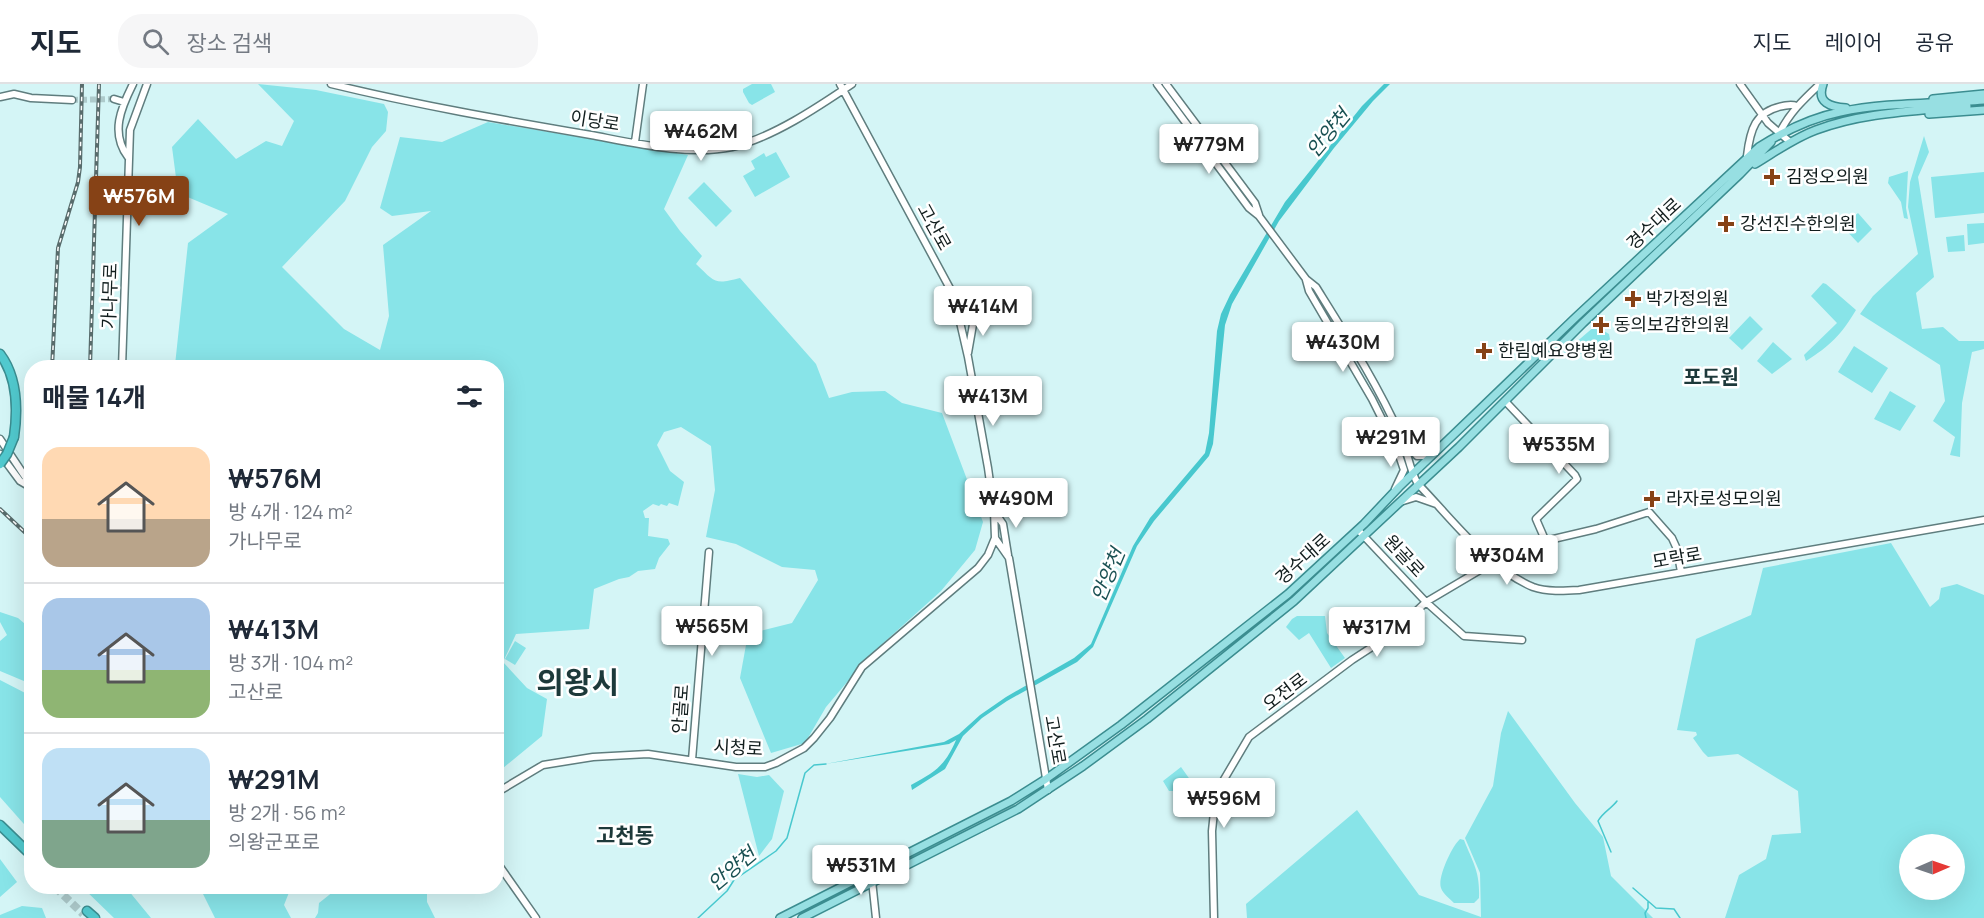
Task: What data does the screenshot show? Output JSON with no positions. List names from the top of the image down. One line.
{"streets":{"main road":["경수대로"],"street":["이당로","고산로","가나무로","원골로","모락로","오전로","안골로","시청로"]},"crossings":[["이당로","고산로"],["경수대로","고산로"],["경수대로","원골로"],["경수대로","모락로"],["고산로","시청로"],["원골로","오전로"],["모락로","오전로"],["안골로","시청로"]],"districts":["포도원","의왕시","고천동"],"water":["안양천"],"places":{"health":["김정오의원","강선진수한의원","박가정의원","동의보감한의원","한림예요양병원","라자로성모의원"]},"north":"right","page":{"header":"지도","search":"장소 검색","nav":["지도","레이어","공유"],"price":["₩462M","₩779M","₩576M","₩414M","₩430M","₩413M","₩291M","₩535M","₩490M","₩304M","₩565M","₩317M","₩596M","₩531M"],"heading":"매물 14개","list":[{"name":"₩576M","note":"방 4개 · 124 m² · 가나무로"},{"name":"₩413M","note":"방 3개 · 104 m² · 고산로"},{"name":"₩291M","note":"방 2개 · 56 m² · 의왕군포로"}]}}
